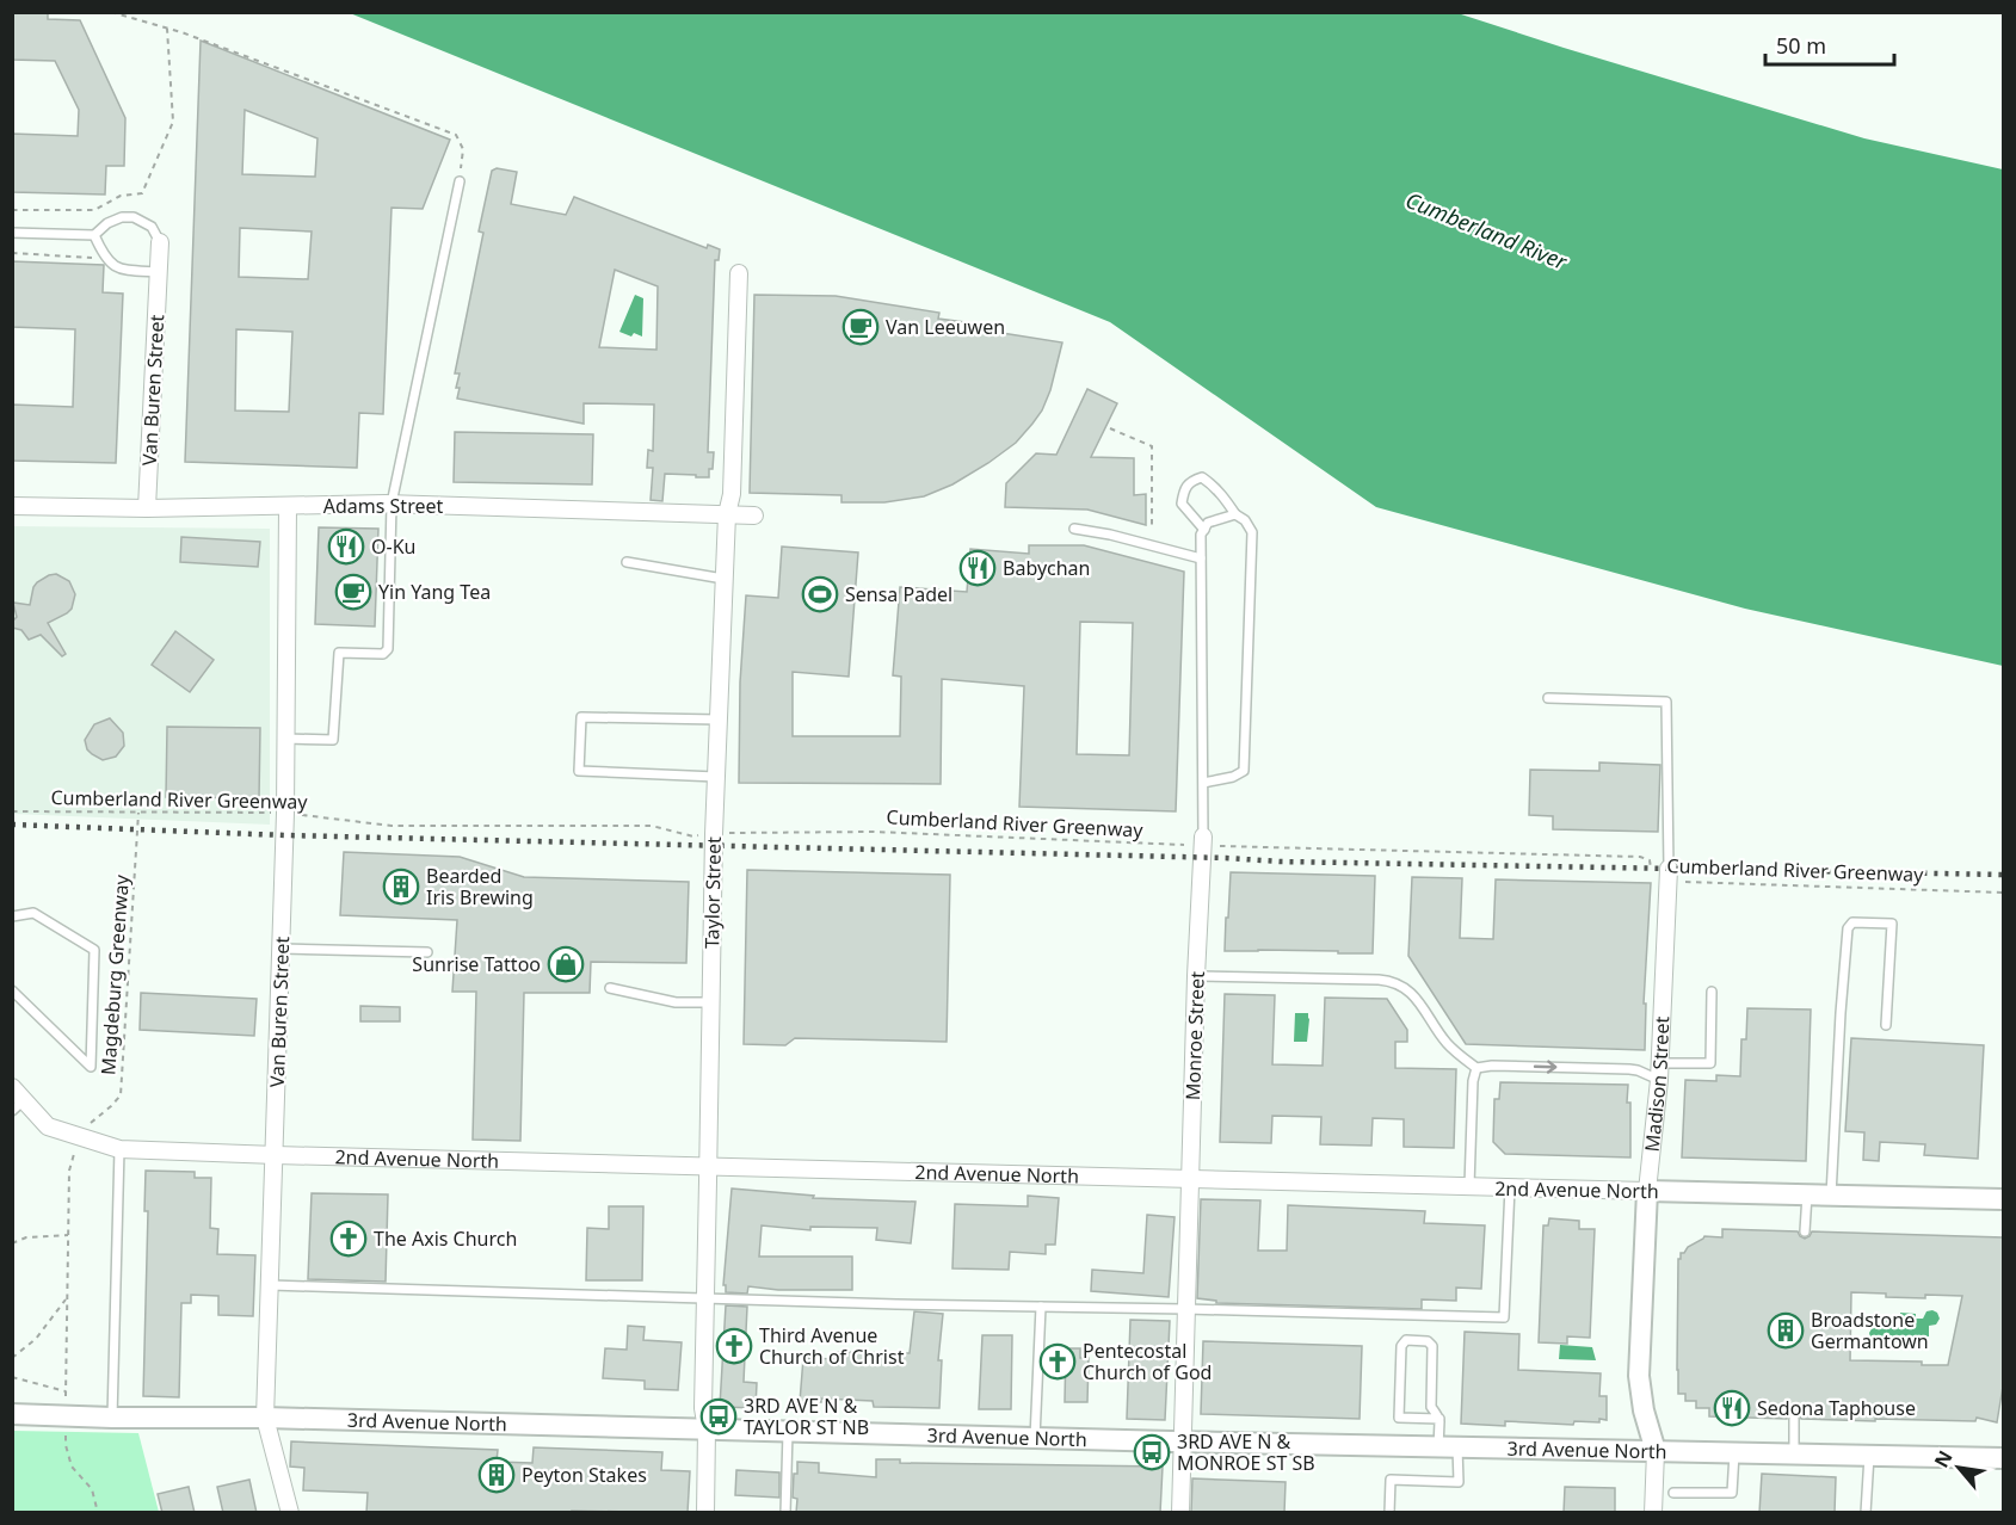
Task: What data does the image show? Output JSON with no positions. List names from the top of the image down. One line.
{"streets":{"street":["Van Buren Street","Adams Street","Taylor Street","Monroe Street","Madison Street","2nd Avenue North","3rd Avenue North"],"path":["Cumberland River Greenway","Magdeburg Greenway"]},"crossings":[["Van Buren Street","Adams Street"],["Van Buren Street","Cumberland River Greenway"],["Van Buren Street","2nd Avenue North"],["Van Buren Street","3rd Avenue North"],["Adams Street","Taylor Street"],["Cumberland River Greenway","Taylor Street"],["Cumberland River Greenway","Magdeburg Greenway"],["Cumberland River Greenway","Monroe Street"],["Cumberland River Greenway","Madison Street"],["Taylor Street","2nd Avenue North"],["Taylor Street","3rd Avenue North"],["Monroe Street","2nd Avenue North"],["Monroe Street","3rd Avenue North"],["Madison Street","2nd Avenue North"],["Madison Street","3rd Avenue North"]],"water":["Cumberland River"],"places":{"cafe":["Van Leeuwen","Yin Yang Tea"],"restaurant":["O-Ku","Babychan","Sedona Taphouse"],"sports":["Sensa Padel"],"building":["Bearded Iris Brewing","Broadstone Germantown","Peyton Stakes"],"shop":["Sunrise Tattoo"],"church":["The Axis Church","Third Avenue Church of Christ","Pentecostal Church of God"],"bus stop":["3RD AVE N & TAYLOR ST NB","3RD AVE N & MONROE ST SB"]},"scale_bar":"50 m","north":"top left"}
